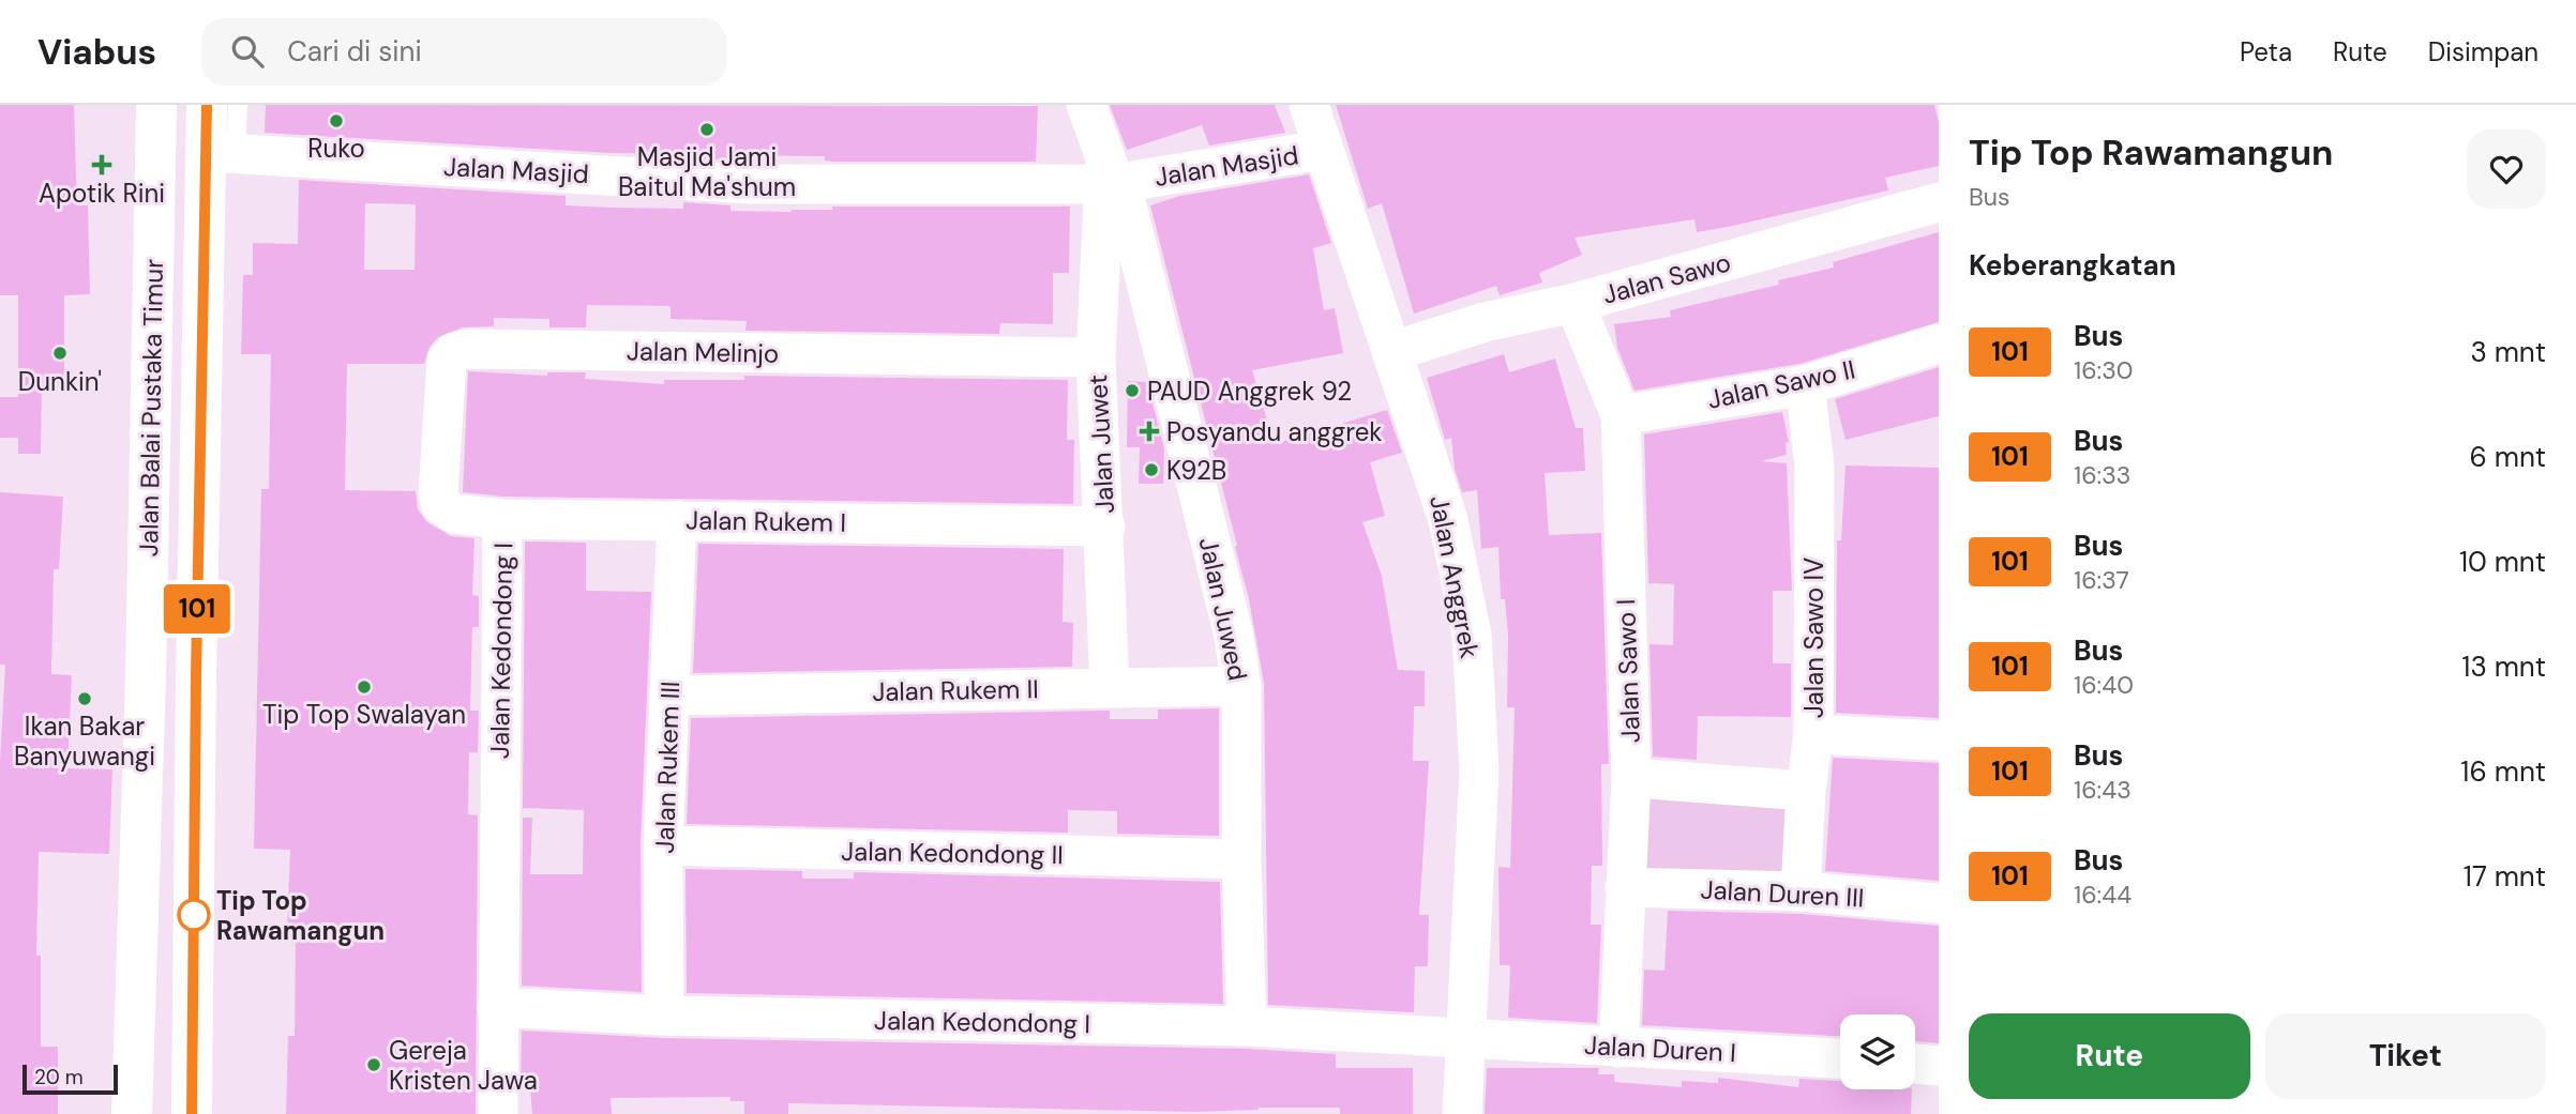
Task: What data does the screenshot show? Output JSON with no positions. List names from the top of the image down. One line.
{"streets":{"street":["Jalan Masjid","Jalan Sawo","Jalan Melinjo","Jalan Sawo II","Jalan Balai Pustaka Timur","Jalan Juwet","Jalan Rukem I","Jalan Anggrek","Jalan Juwed","Jalan Sawo IV","Jalan Kedondong I","Jalan Sawo I","Jalan Rukem II","Jalan Rukem III","Jalan Kedondong II","Jalan Duren III","Jalan Duren I"]},"crossings":[["Jalan Masjid","Jalan Balai Pustaka Timur"],["Jalan Masjid","Jalan Juwet"],["Jalan Masjid","Jalan Anggrek"],["Jalan Masjid","Jalan Juwed"],["Jalan Sawo","Jalan Anggrek"],["Jalan Sawo","Jalan Sawo I"],["Jalan Melinjo","Jalan Juwet"],["Jalan Melinjo","Jalan Rukem I"],["Jalan Sawo II","Jalan Sawo IV"],["Jalan Sawo II","Jalan Sawo I"],["Jalan Juwet","Jalan Rukem I"],["Jalan Juwet","Jalan Juwed"],["Jalan Juwet","Jalan Rukem II"],["Jalan Rukem I","Jalan Kedondong I"],["Jalan Rukem I","Jalan Rukem III"],["Jalan Anggrek","Jalan Kedondong I"],["Jalan Anggrek","Jalan Duren I"],["Jalan Juwed","Jalan Kedondong I"],["Jalan Juwed","Jalan Rukem II"],["Jalan Juwed","Jalan Kedondong II"],["Jalan Sawo IV","Jalan Duren III"],["Jalan Kedondong I","Jalan Rukem III"],["Jalan Kedondong I","Jalan Duren I"],["Jalan Sawo I","Jalan Duren III"],["Jalan Sawo I","Jalan Duren I"],["Jalan Rukem II","Jalan Rukem III"],["Jalan Rukem III","Jalan Kedondong II"]],"places":{"other":["Ruko","Masjid Jami Baitul Ma'shum","Dunkin'","PAUD Anggrek 92","K92B","Tip Top Swalayan","Ikan Bakar Banyuwangi","Tip Top Rawamangun","Gereja Kristen Jawa"],"health":["Apotik Rini","Posyandu anggrek"]},"lines":["bus line 101"],"scale_bar":"20 m","page":{"header":"Viabus","search":"Cari di sini","nav":["Peta","Rute","Disimpan"],"on_map":"101","heading":[["Tip Top Rawamangun","Bus"],"Keberangkatan"],"list":[{"mark":"101","name":"Bus","note":"16:30","value":"3 mnt"},{"mark":"101","name":"Bus","note":"16:33","value":"6 mnt"},{"mark":"101","name":"Bus","note":"16:37","value":"10 mnt"},{"mark":"101","name":"Bus","note":"16:40","value":"13 mnt"},{"mark":"101","name":"Bus","note":"16:43","value":"16 mnt"},{"mark":"101","name":"Bus","note":"16:44","value":"17 mnt"}],"buttons":["Rute","Tiket"],"scale":"20 m"}}
